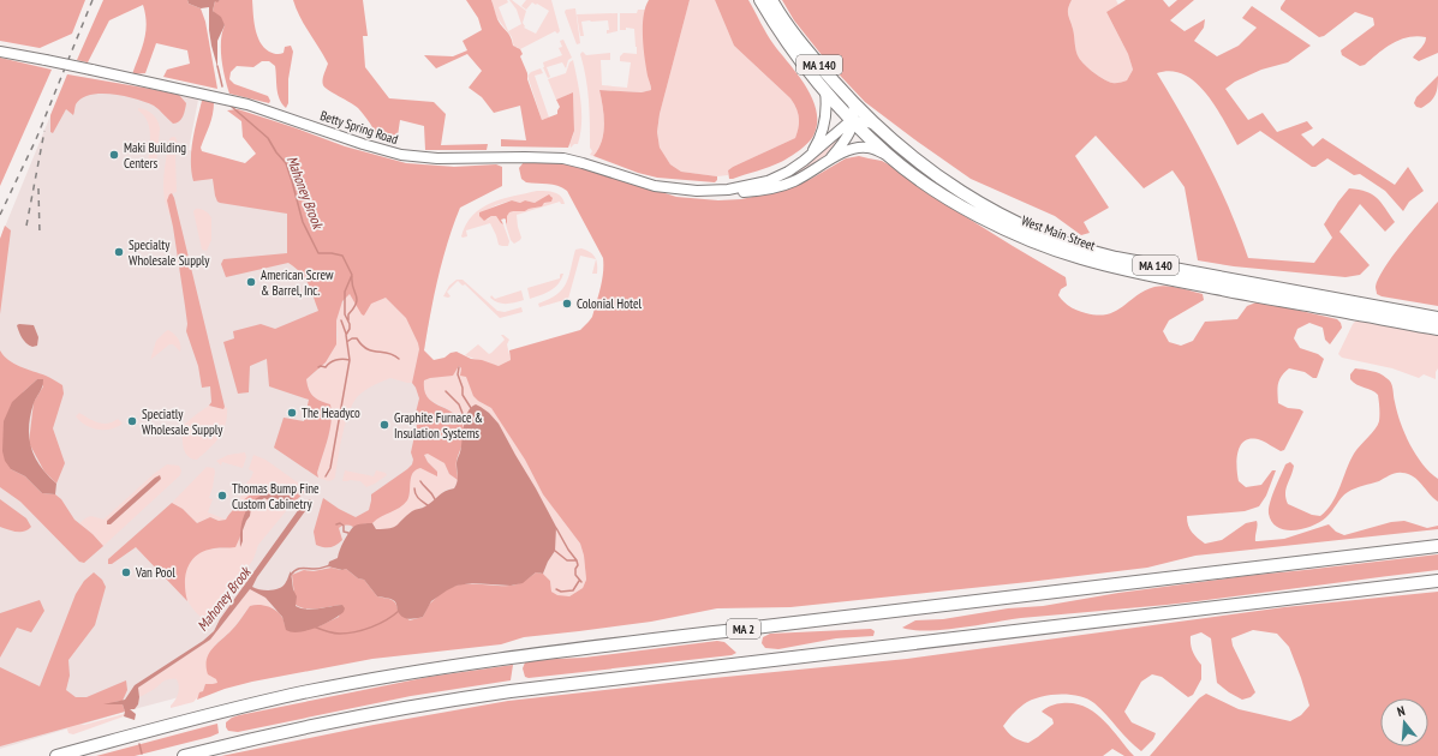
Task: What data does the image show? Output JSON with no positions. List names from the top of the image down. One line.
{"streets":{"highway":["MA 140","West Main Street","MA 2"],"street":["Betty Spring Road"]},"crossings":[["Betty Spring Road","West Main Street"]],"water":["Mahoney Brook"],"places":["Maki Building Centers","Specialty Wholesale Supply","American Screw & Barrel, Inc.","Colonial Hotel","The Headyco","Speciatly Wholesale Supply","Graphite Furnace & Insulation Systems","Thomas Bump Fine Custom Cabinetry","Van Pool"],"north":"top"}
